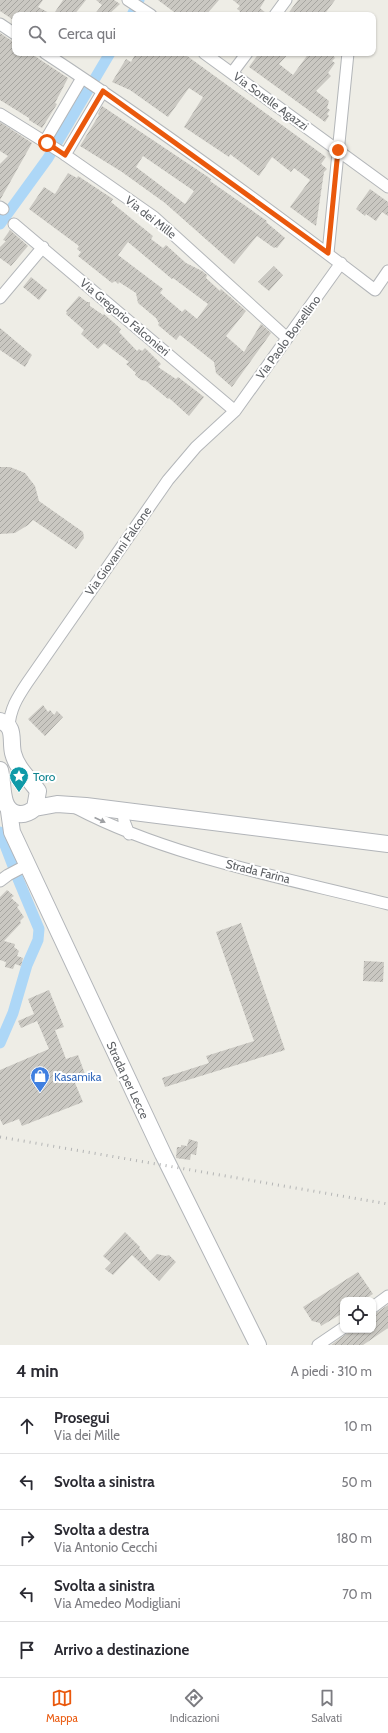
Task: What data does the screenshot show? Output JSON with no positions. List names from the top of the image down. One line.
{"streets":{"main road":["Strada per Lecce"],"street":["Via Sorelle Agazzi","Via dei Mille","Via Gregorio Falconieri","Via Paolo Borsellino","Via Giovanni Falcone","Strada Farina"]},"crossings":[["Via dei Mille","Via Paolo Borsellino"],["Via Gregorio Falconieri","Via Paolo Borsellino"],["Via Gregorio Falconieri","Via Giovanni Falcone"],["Via Paolo Borsellino","Via Giovanni Falcone"]],"places":{"place":["Toro"],"shop":["Kasamika"]},"page":{"search":"Cerca qui","heading":["4 min","A piedi · 310 m"],"list":[["Prosegui","Via dei Mille","10 m"],["Svolta a sinistra","50 m"],["Svolta a destra","Via Antonio Cecchi","180 m"],["Svolta a sinistra","Via Amedeo Modigliani","70 m"],"Arrivo a destinazione"],"nav":["Mappa","Indicazioni","Salvati"]}}
